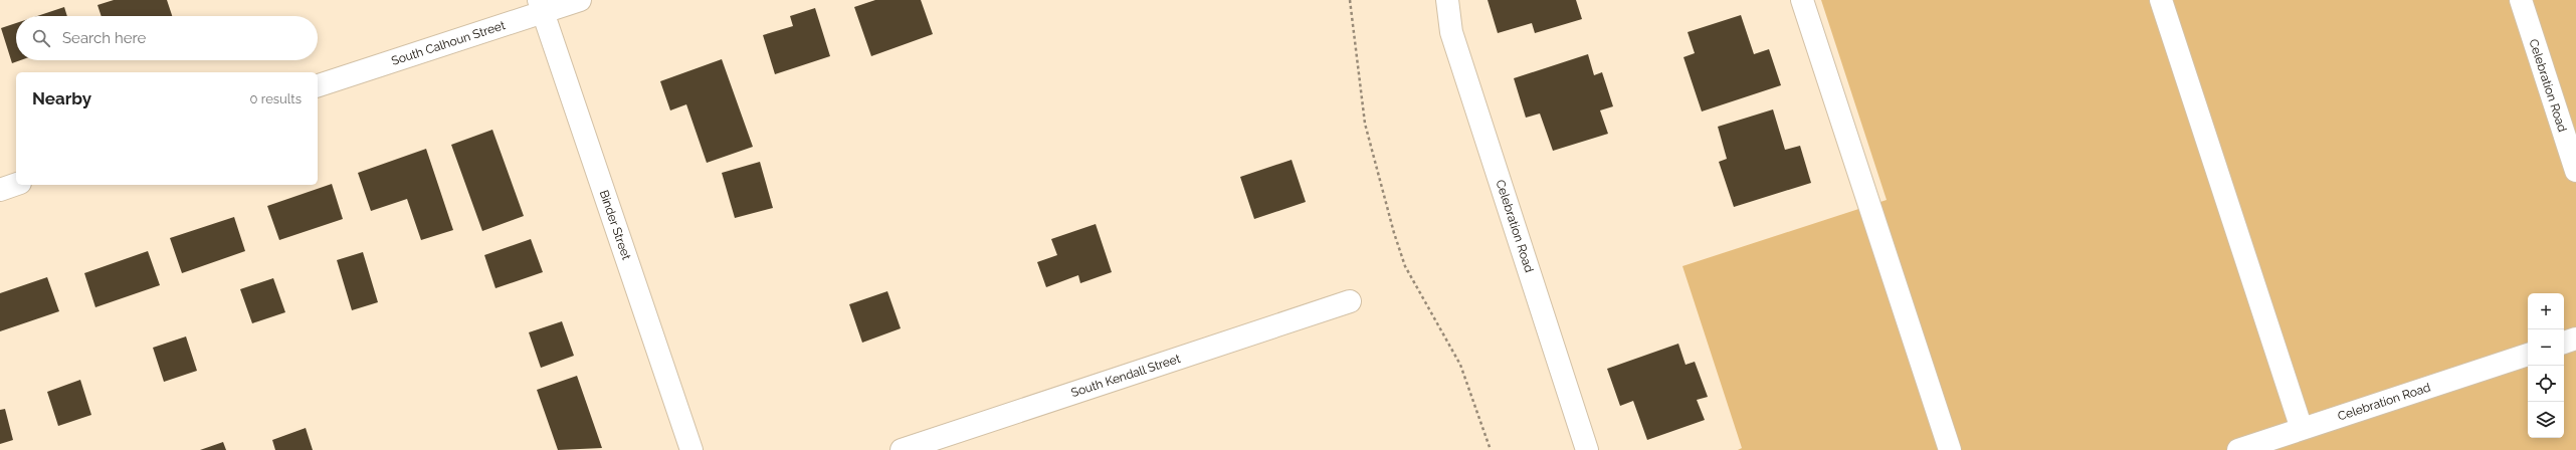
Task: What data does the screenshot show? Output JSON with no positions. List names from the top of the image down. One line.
{"streets":{"street":["South Calhoun Street","Celebration Road","Binder Street","South Kendall Street"]},"crossings":[["South Calhoun Street","Binder Street"]],"page":{"search":"Search here","heading":["Nearby","0 results"],"map_buttons":["+","−"]}}
